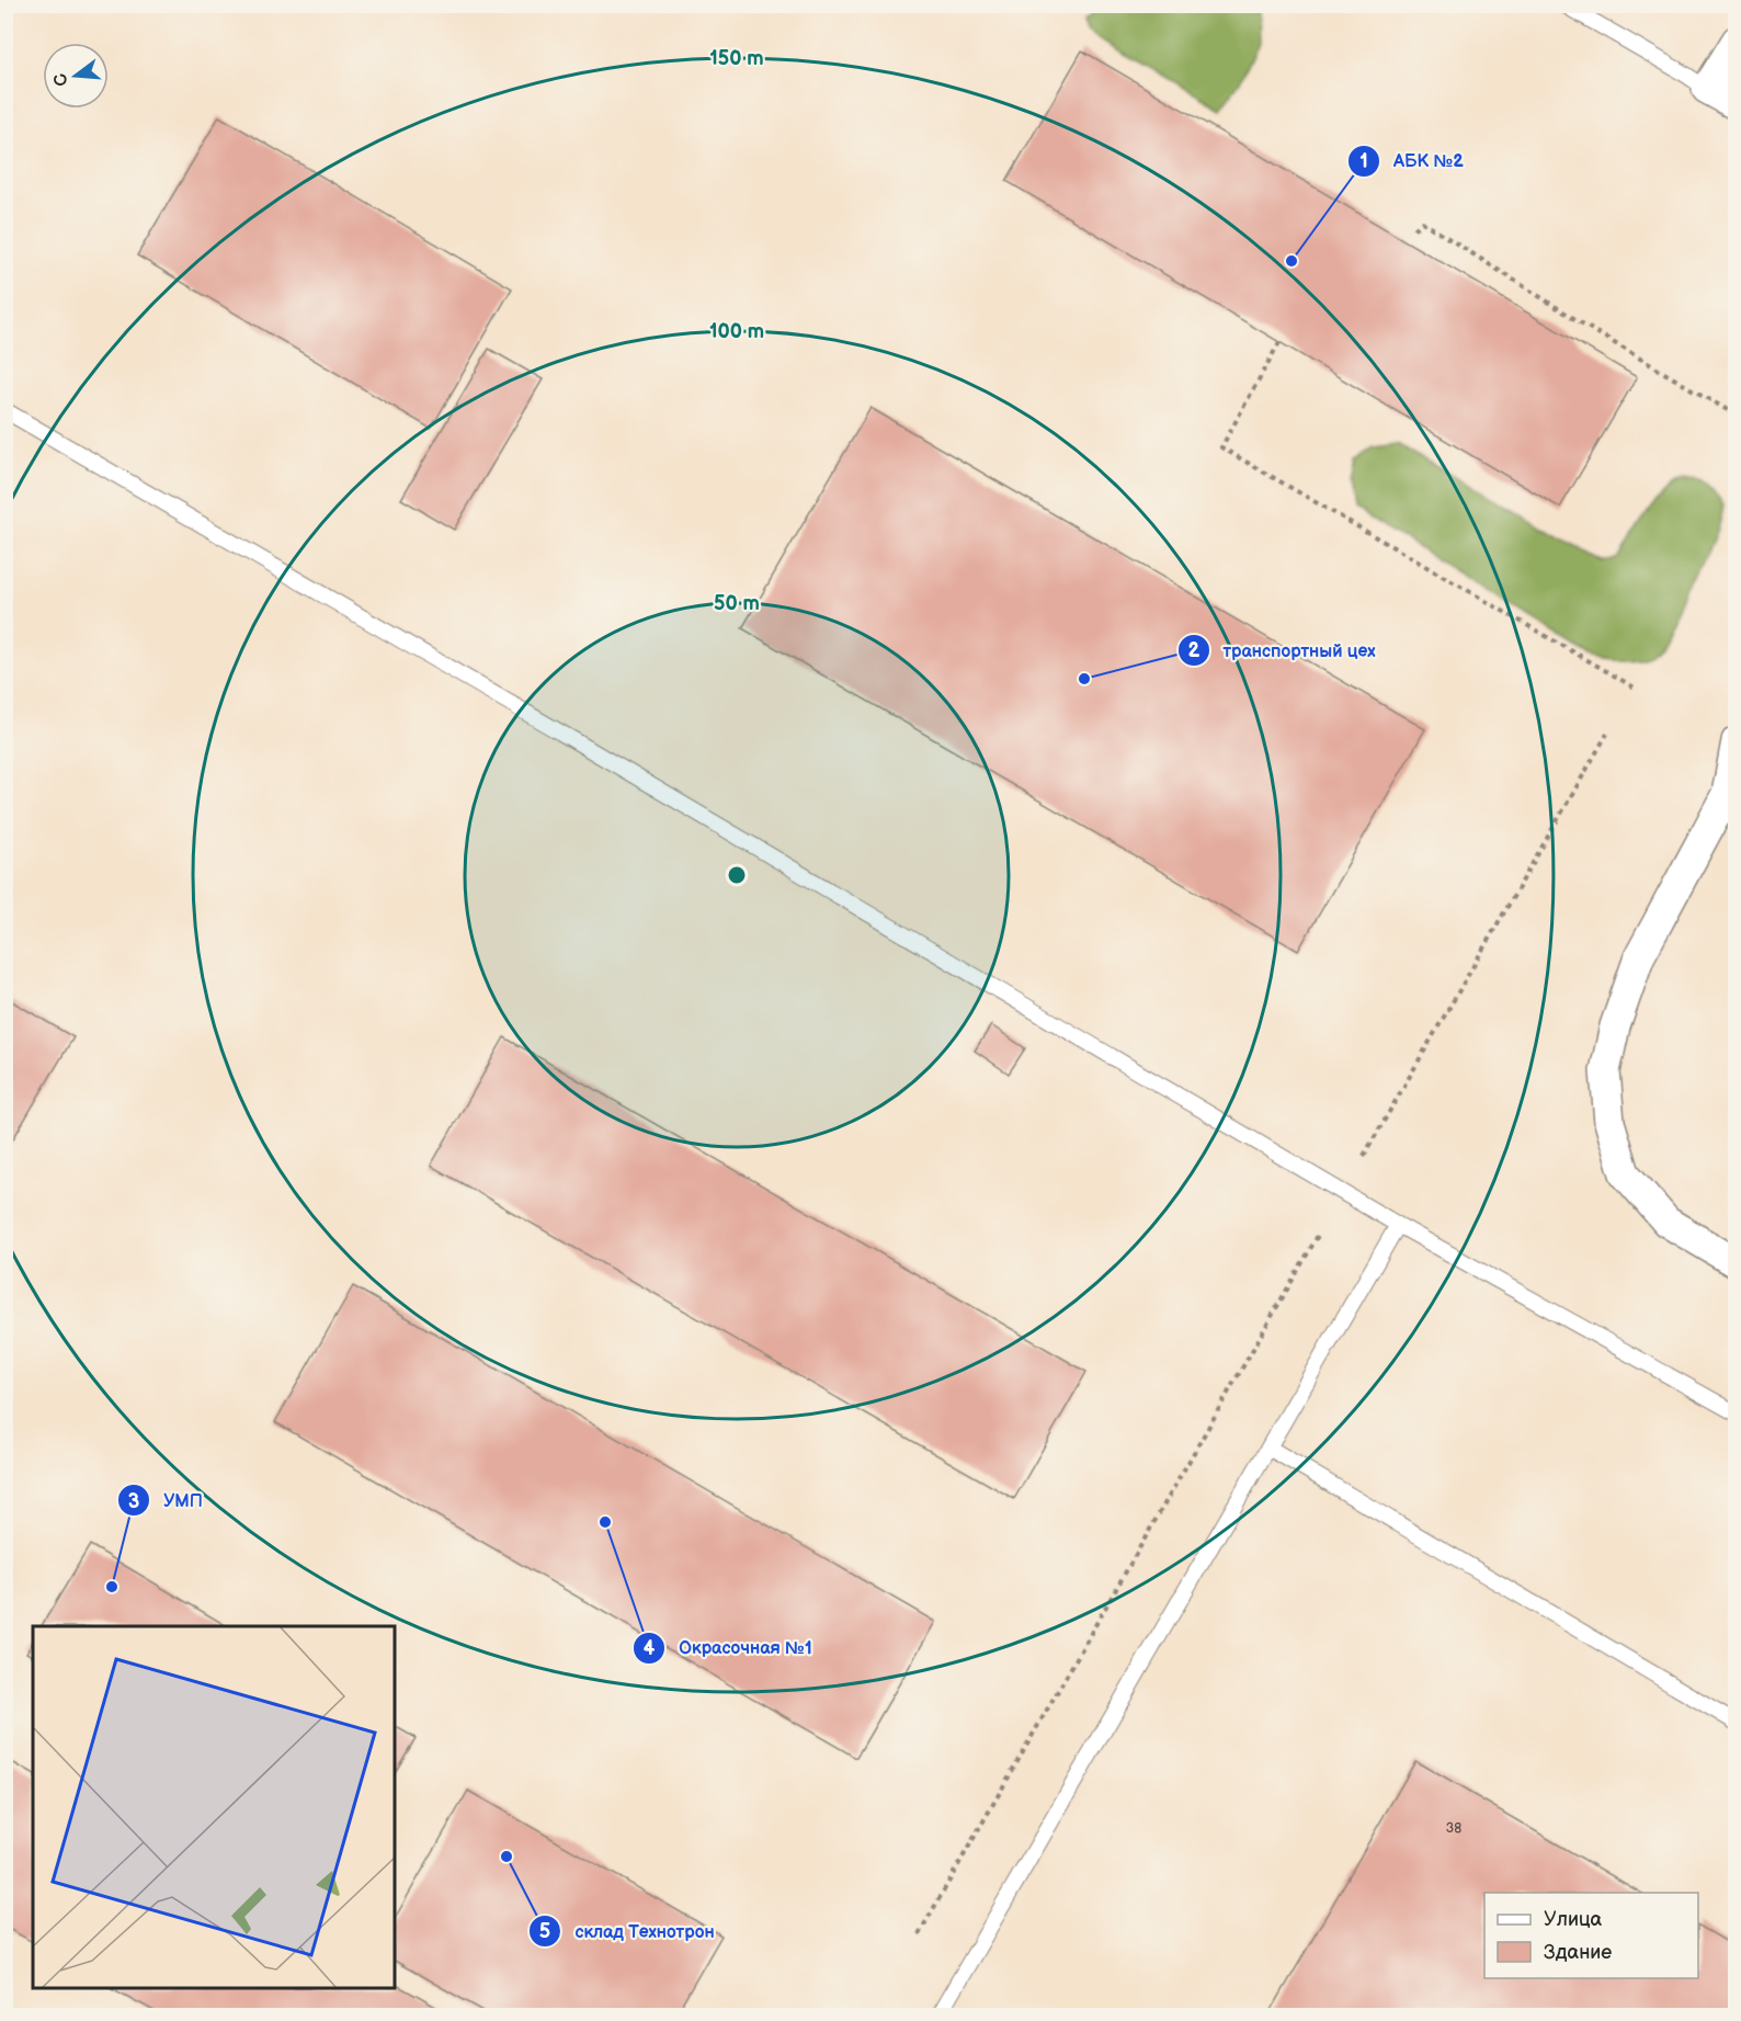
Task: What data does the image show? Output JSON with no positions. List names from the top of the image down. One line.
{"places":["АБК №2","транспортный цех","Окрасочная №1","УМП","склад Технотрон"],"house_numbers":["38"],"legend":["Улица","Здание"],"north":"left","rings":["150 m","100 m","50 m"]}
